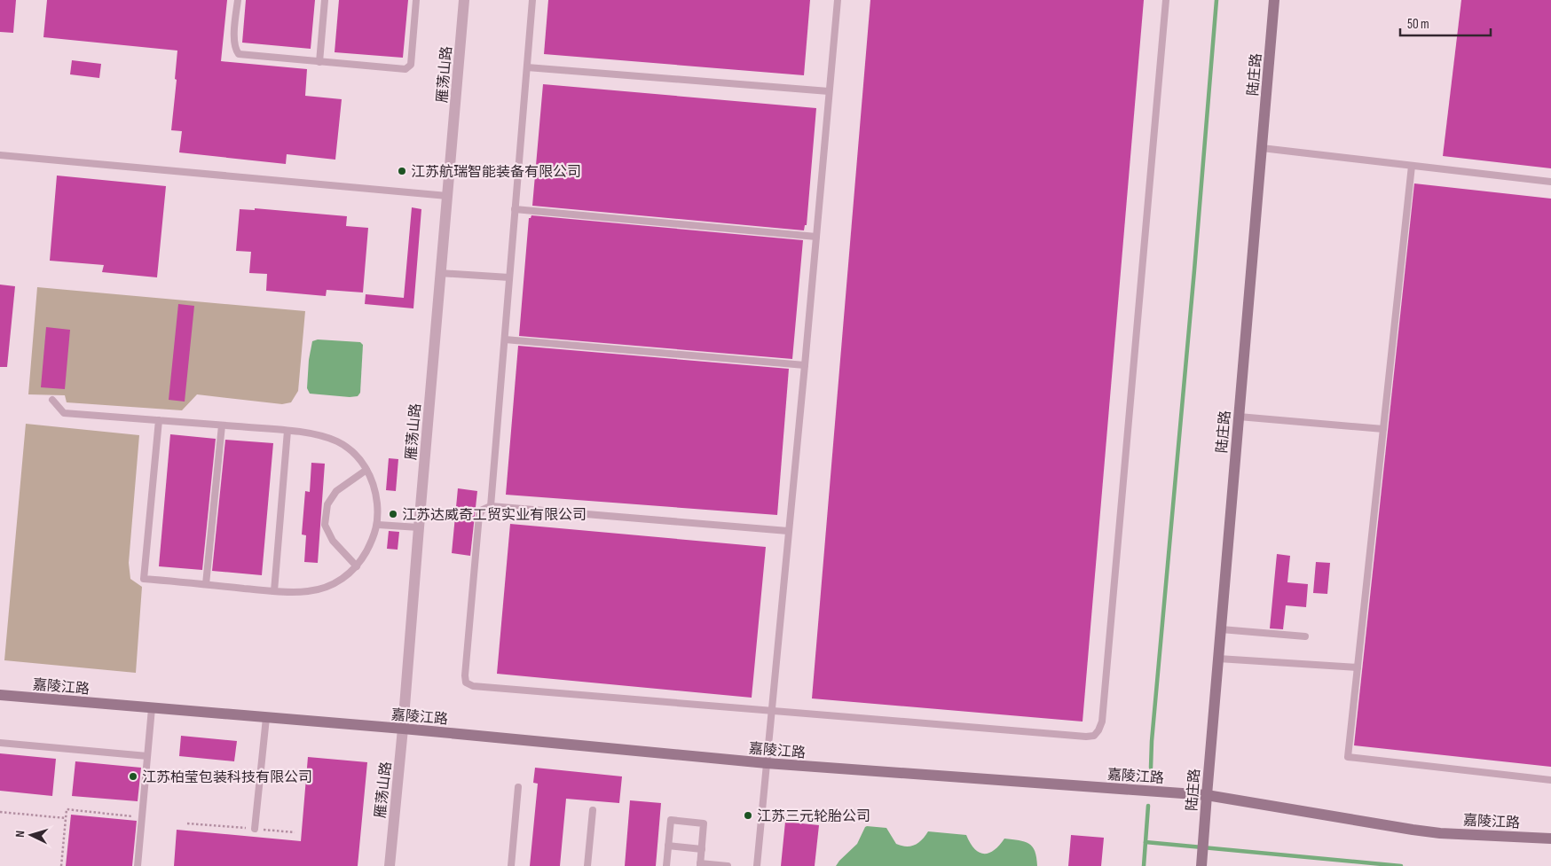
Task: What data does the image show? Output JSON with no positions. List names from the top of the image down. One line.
{"streets":{"street":["雁荡山路","陆庄路","嘉陵江路"]},"crossings":[["雁荡山路","嘉陵江路"],["陆庄路","嘉陵江路"]],"places":["江苏航瑞智能装备有限公司","江苏达威奇工贸实业有限公司","江苏柏莹包装科技有限公司","江苏三元轮胎公司"],"scale_bar":"50 m","north":"left"}
